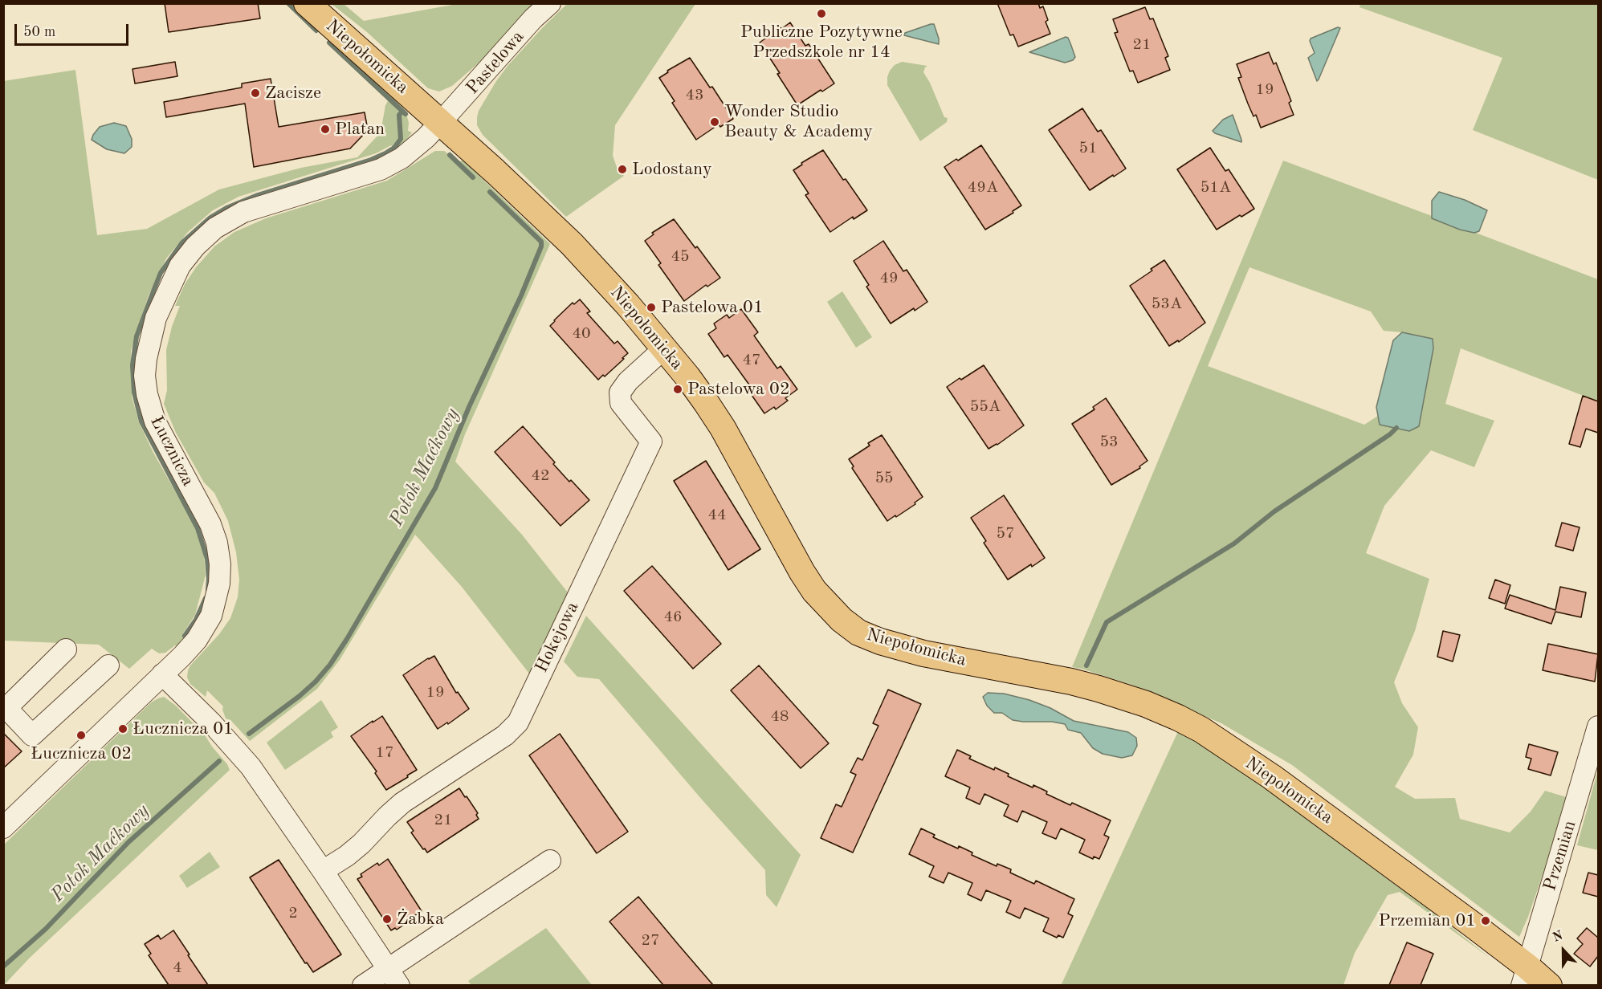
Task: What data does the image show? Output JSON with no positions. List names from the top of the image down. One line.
{"streets":{"main road":["Niepołomicka"],"street":["Pastelowa","Łucznicza","Hokejowa","Przemian"]},"crossings":[["Niepołomicka","Pastelowa"],["Niepołomicka","Łucznicza"],["Niepołomicka","Hokejowa"],["Niepołomicka","Przemian"],["Pastelowa","Łucznicza"]],"water":["Potok Maćkowy"],"places":["Publiczne Pozytywne Przedszkole nr 14","Zacisze","Wonder Studio Beauty & Academy","Platan","Lodostany","Pastelowa 01","Pastelowa 02","Łucznicza 01","Łucznicza 02","Żabka","Przemian 01"],"house_numbers":["21","19","43","51","49A","51A","45","49","53A","40","47","55A","53","42","55","44","57","46","19","48","17","21","2","27","4"],"scale_bar":"50 m","north":"top"}
